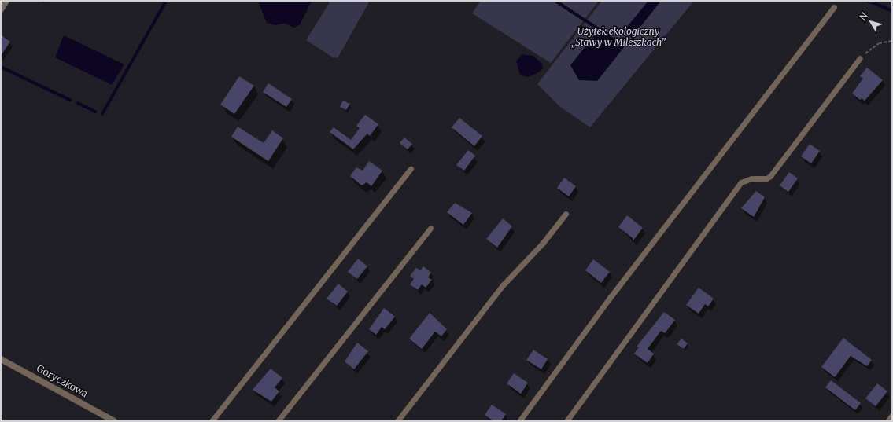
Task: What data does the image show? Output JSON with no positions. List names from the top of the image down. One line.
{"streets":{"street":["Goryczkowa"]},"parks":["Użytek ekologiczny „Stawy w Mileszkach”"],"north":"top left"}
